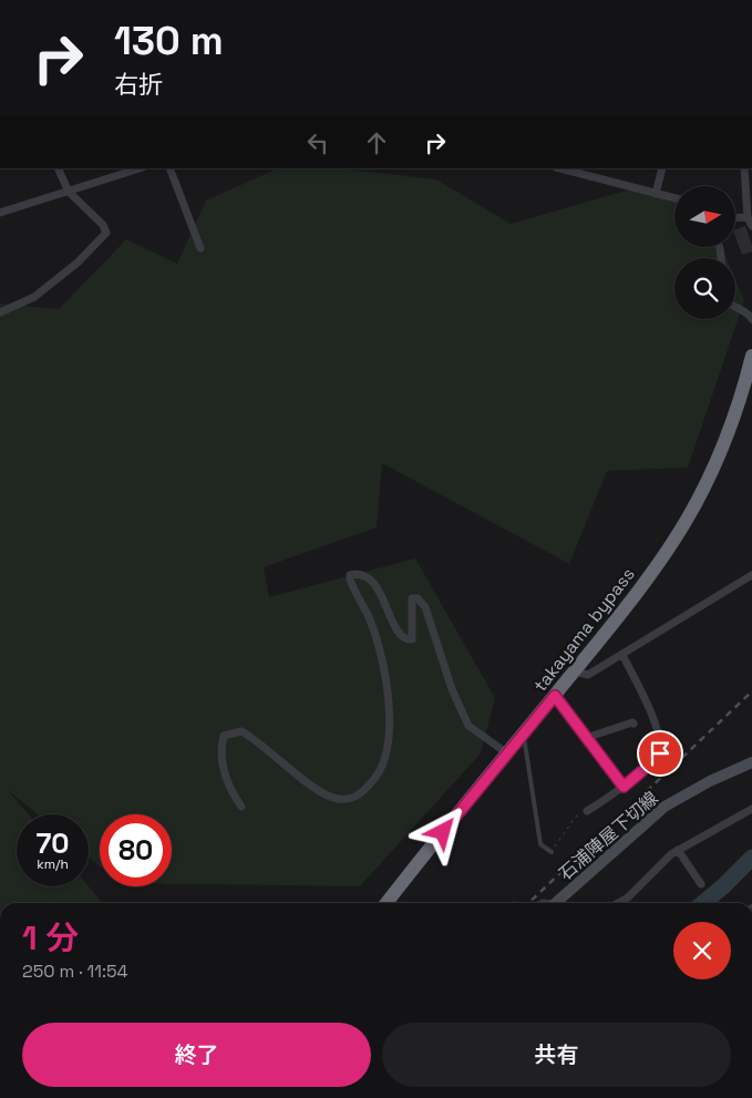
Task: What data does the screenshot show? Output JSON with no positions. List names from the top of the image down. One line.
{"streets":{"highway":["takayama bypass"],"main road":["石浦陣屋下切線"]},"north":"right","page":{"turn":["130 m","右折"],"speed":"70 km/h","limit":"80","heading":["1 分","250 m · 11:54"],"buttons":["終了","共有"]}}
